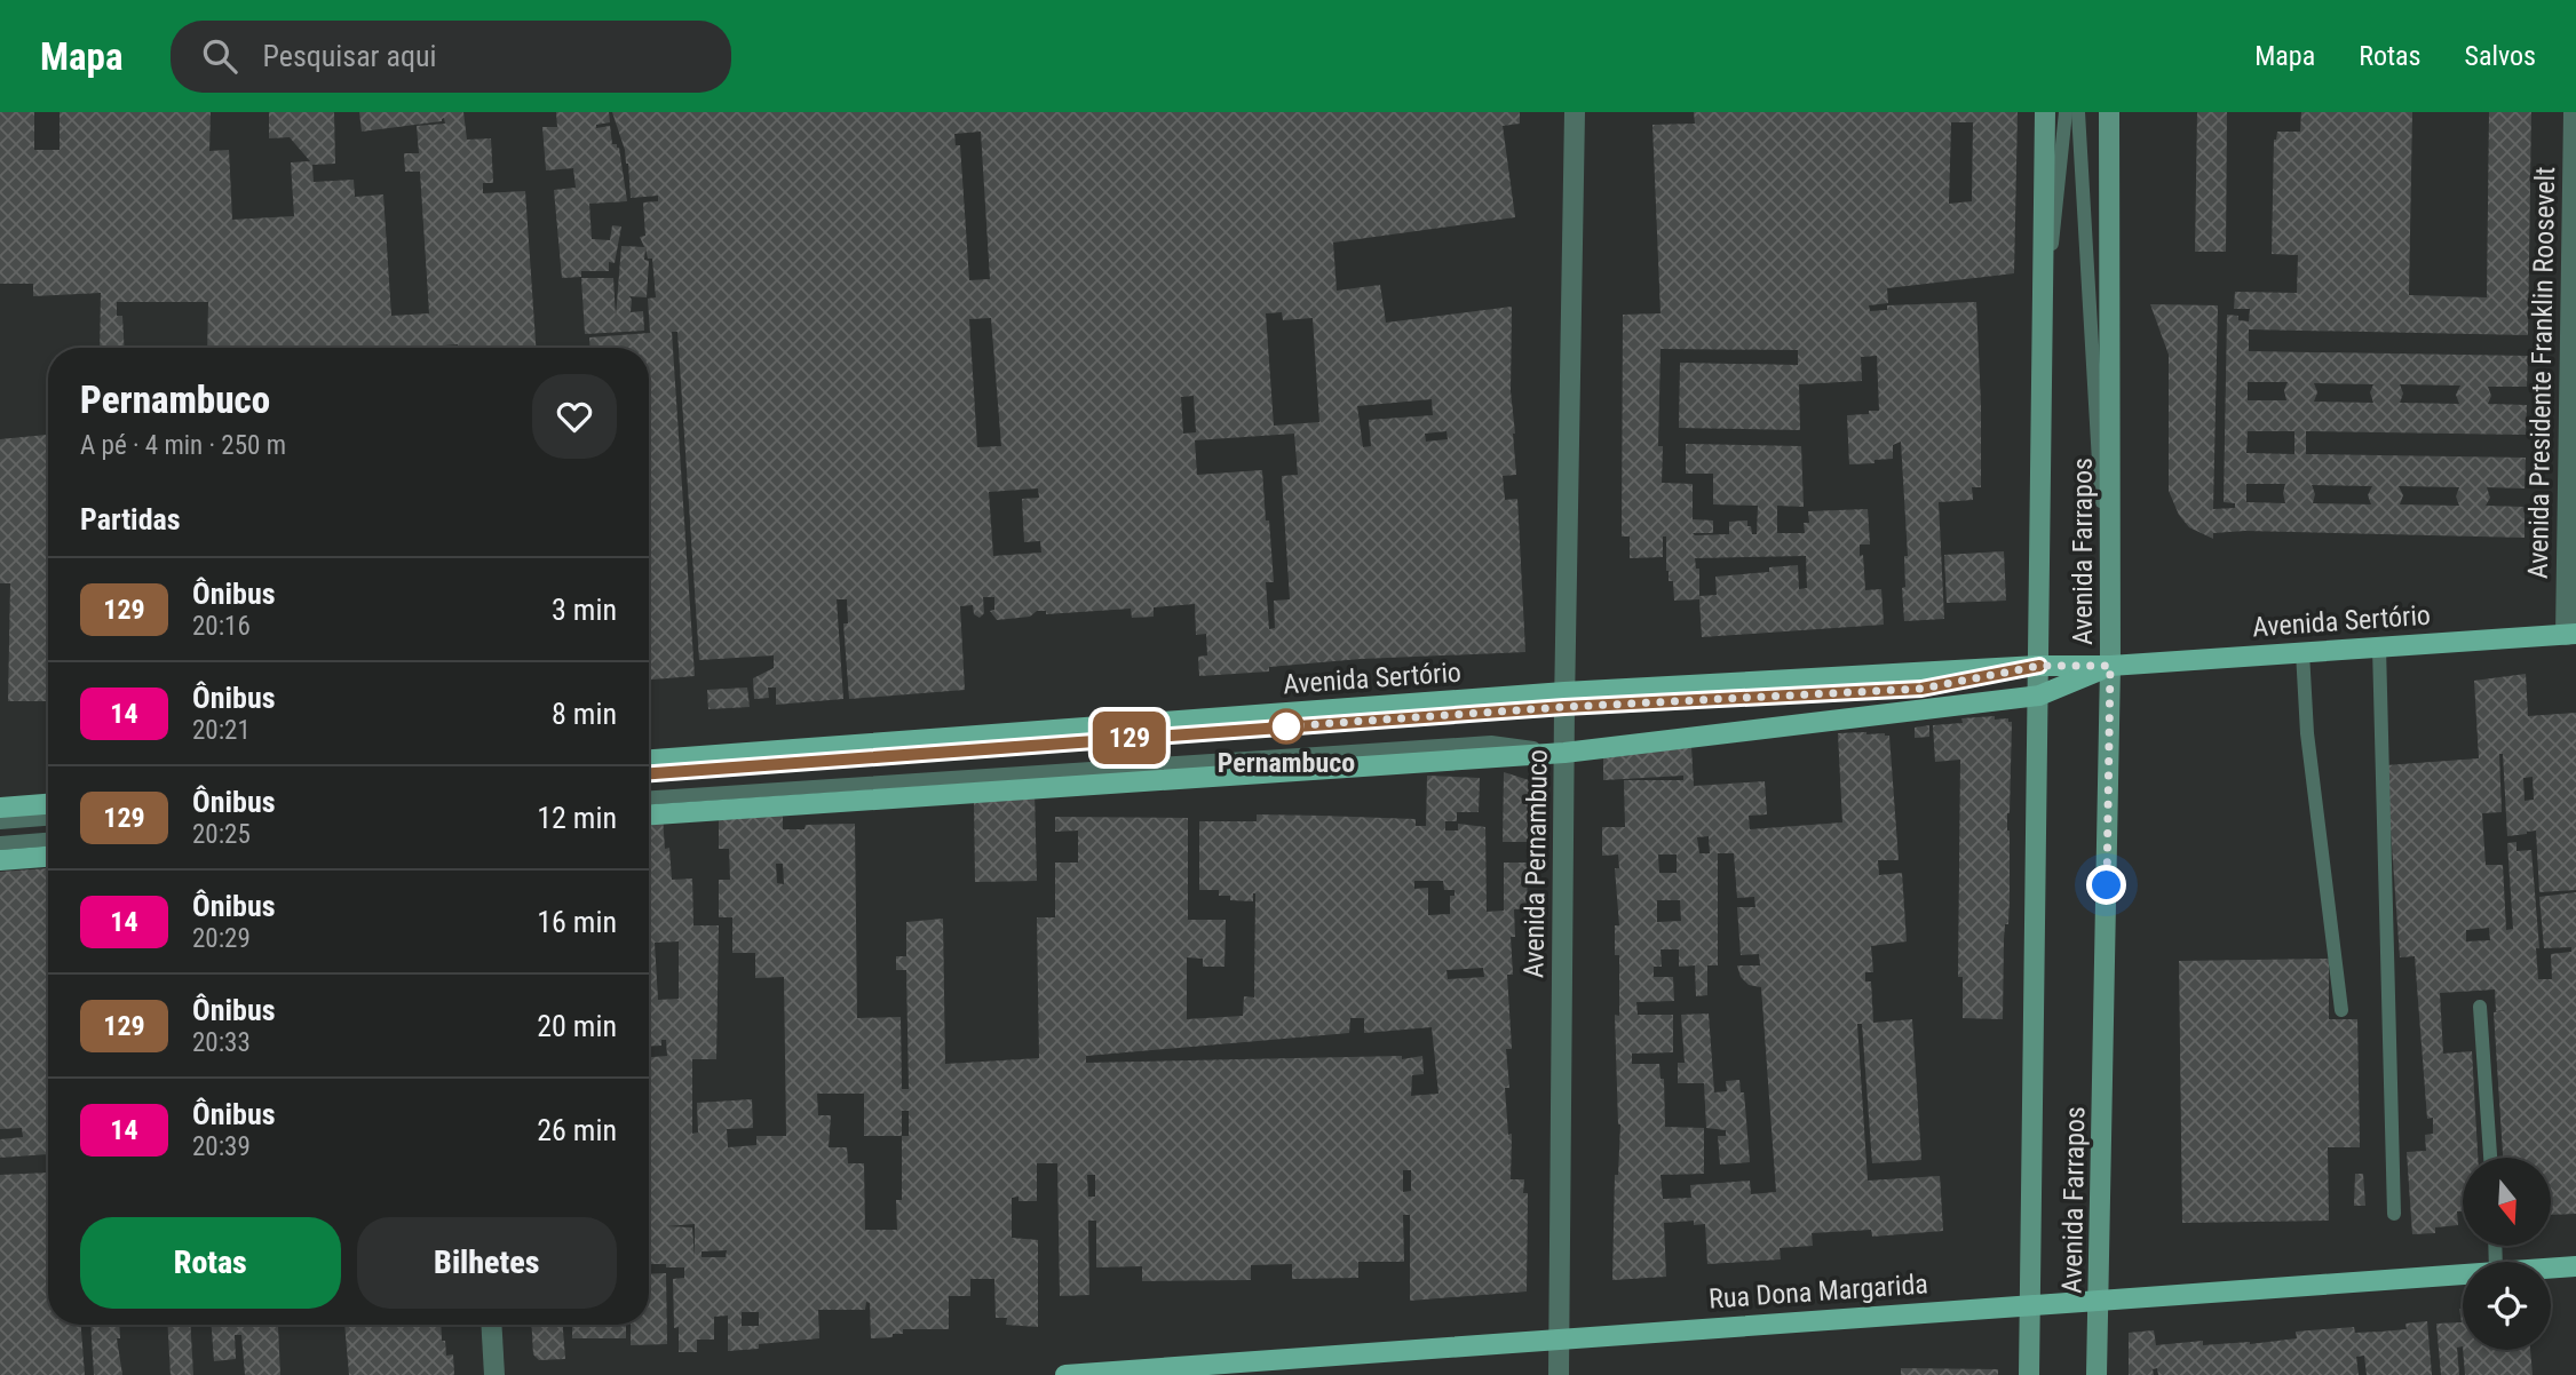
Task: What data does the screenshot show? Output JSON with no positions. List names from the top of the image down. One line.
{"streets":{"main road":["Avenida Farrapos","Avenida Sertório","Rua Dona Margarida"],"street":["Avenida Presidente Franklin Roosevelt","Avenida Pernambuco"]},"crossings":[["Avenida Presidente Franklin Roosevelt","Avenida Sertório"],["Avenida Farrapos","Avenida Sertório"],["Avenida Farrapos","Rua Dona Margarida"],["Avenida Sertório","Avenida Pernambuco"],["Avenida Pernambuco","Rua Dona Margarida"]],"places":["Pernambuco"],"lines":["bus line 129"],"north":"bottom","page":{"header":"Mapa","search":"Pesquisar aqui","nav":["Mapa","Rotas","Salvos"],"on_map":"129","heading":[["Pernambuco","A pé · 4 min · 250 m"],"Partidas"],"list":[{"mark":"129","name":"Ônibus","note":"20:16","value":"3 min"},{"mark":"14","name":"Ônibus","note":"20:21","value":"8 min"},{"mark":"129","name":"Ônibus","note":"20:25","value":"12 min"},{"mark":"14","name":"Ônibus","note":"20:29","value":"16 min"},{"mark":"129","name":"Ônibus","note":"20:33","value":"20 min"},{"mark":"14","name":"Ônibus","note":"20:39","value":"26 min"}],"buttons":["Rotas","Bilhetes"]}}
